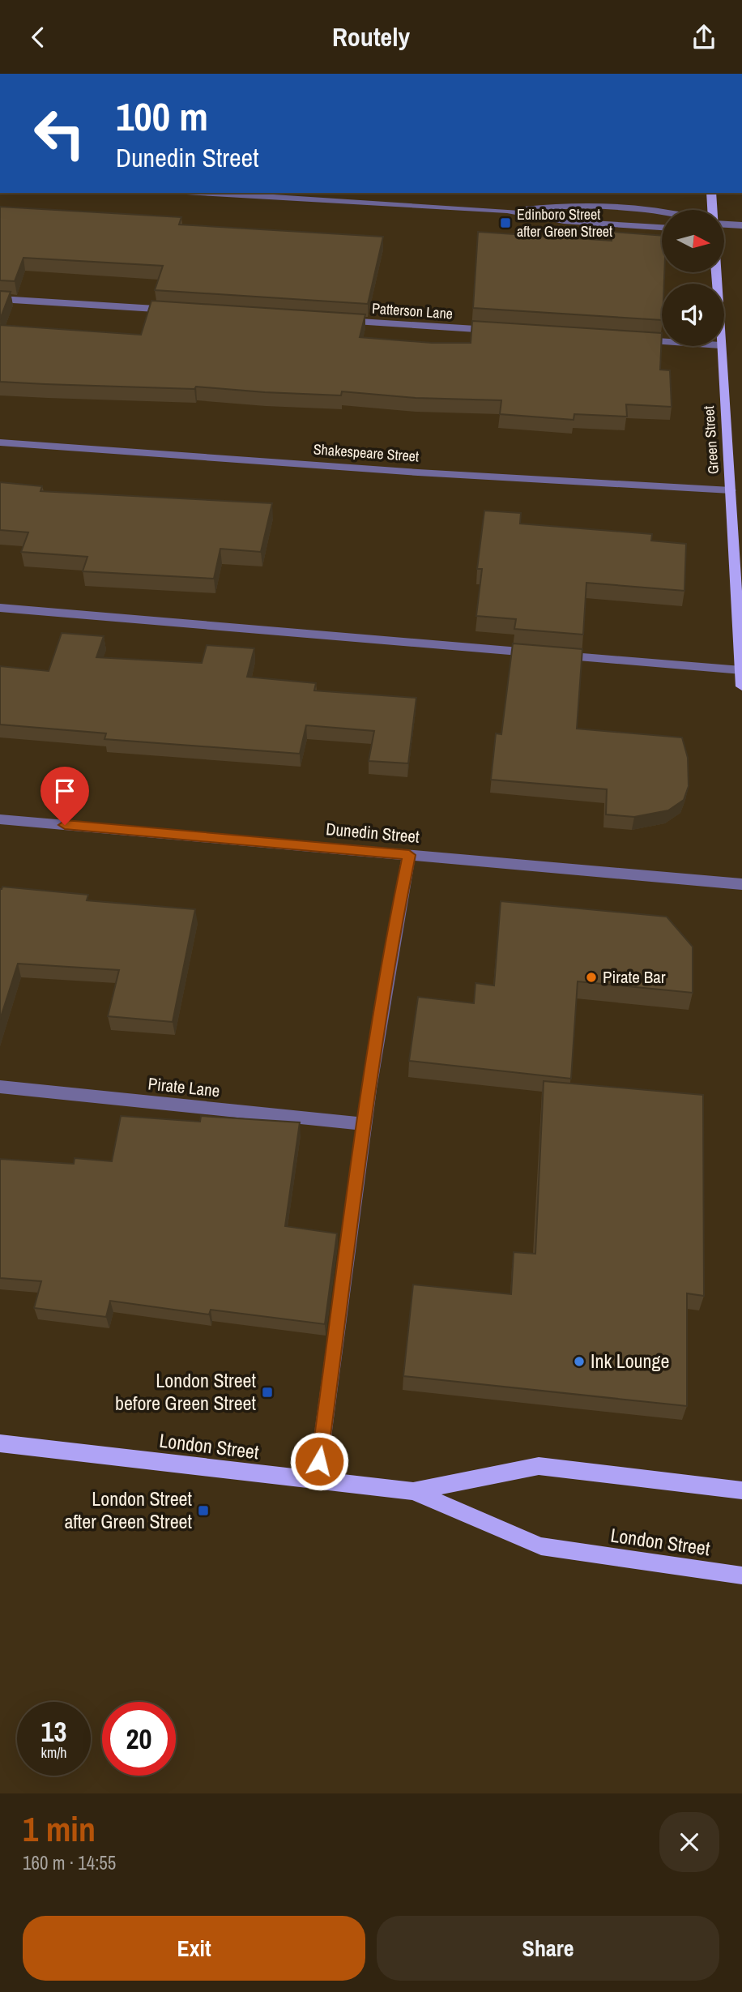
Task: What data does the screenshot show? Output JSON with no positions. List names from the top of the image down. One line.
{"streets":{"main road":["Green Street","London Street"],"street":["Patterson Lane","Shakespeare Street","Dunedin Street","Pirate Lane"]},"crossings":[["Green Street","Shakespeare Street"]],"places":{"transit":["Edinboro Street after Green Street","London Street before Green Street","London Street after Green Street"],"other":["Pirate Bar","Ink Lounge"]},"north":"right","page":{"header":"Routely","turn":["100 m","Dunedin Street"],"speed":"13 km/h","limit":"20","heading":["1 min","160 m · 14:55"],"buttons":["Exit","Share"]}}
